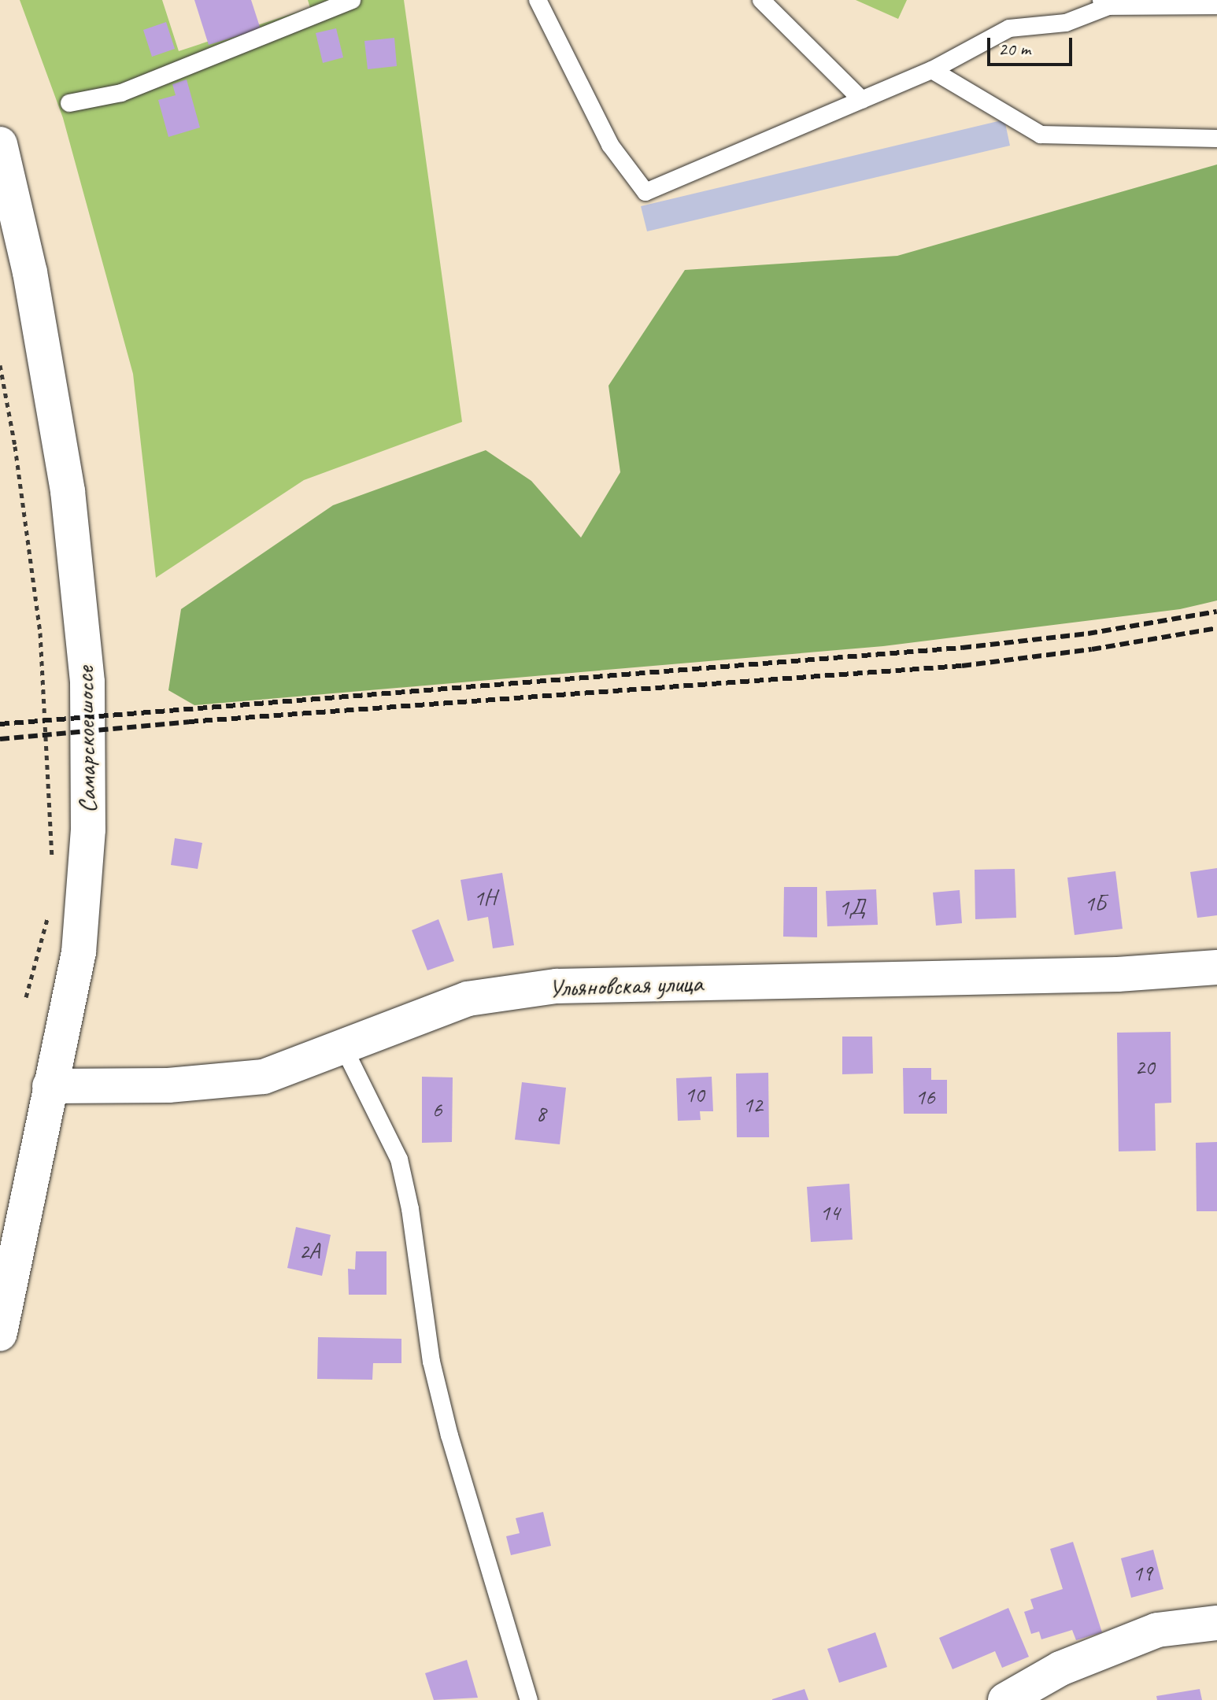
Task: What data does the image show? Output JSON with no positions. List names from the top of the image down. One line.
{"streets":{"street":["Самарское шоссе","Ульяновская улица"]},"crossings":[["Самарское шоссе","Ульяновская улица"]],"house_numbers":["1Н","1Б","1Д","20","10","16","12","6","8","14","2А","19"],"scale_bar":"20 m"}
